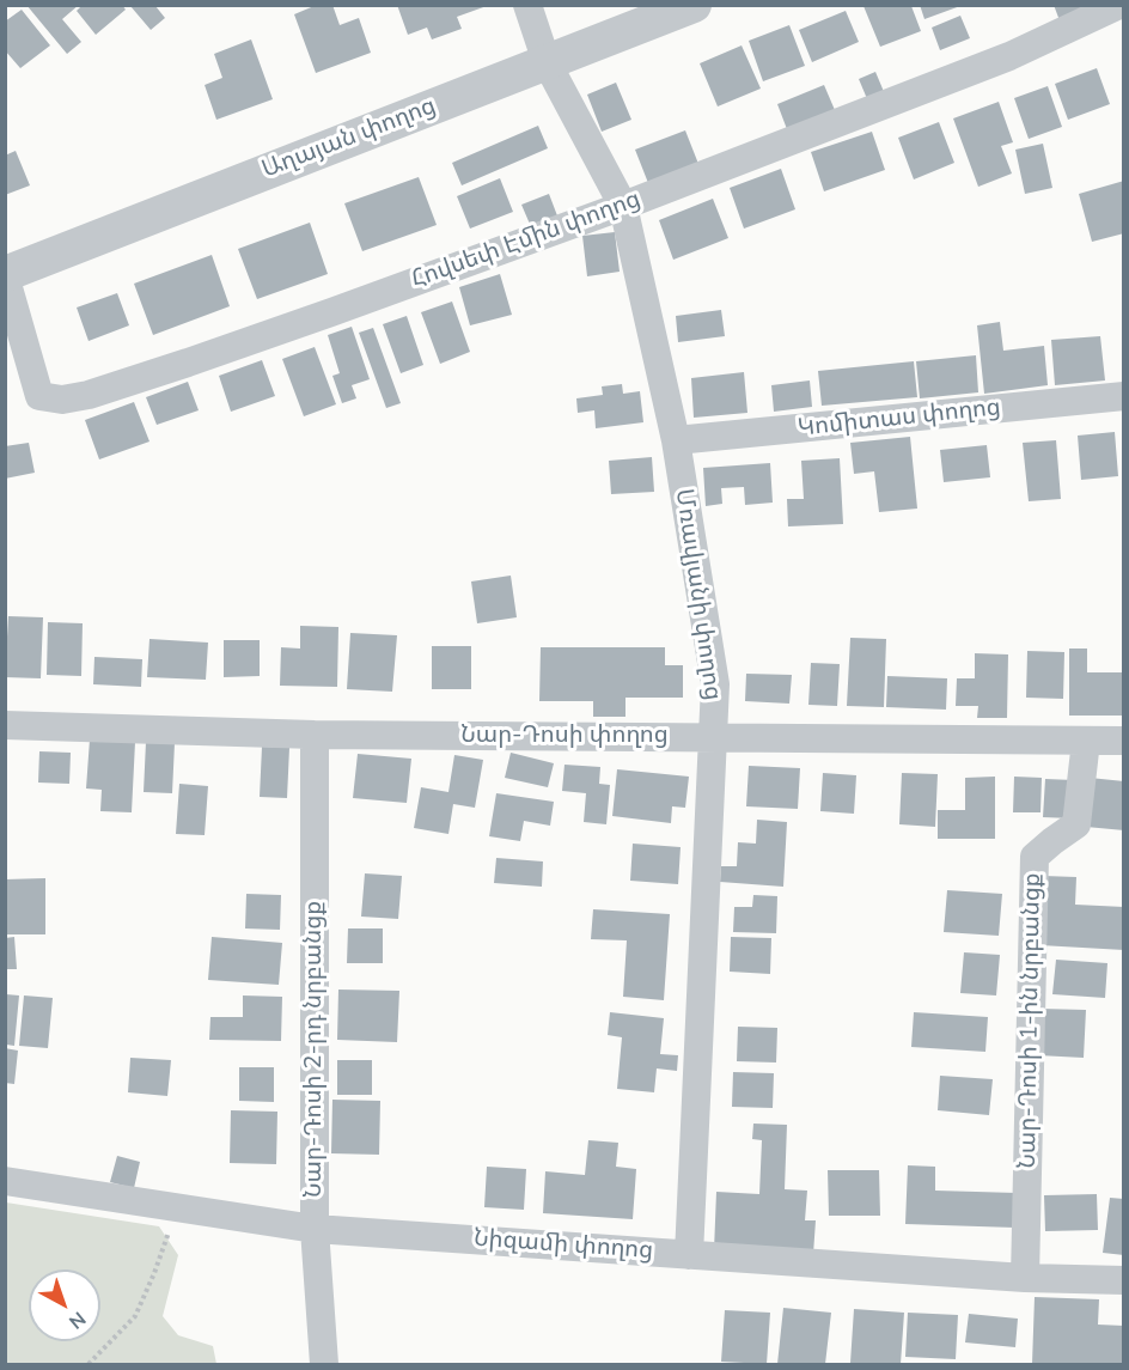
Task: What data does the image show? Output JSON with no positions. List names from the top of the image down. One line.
{"streets":{"street":["Աղայան փողոց","Հովսեփ Էմին փողոց","Կոմիտաս փողոց","Մռավյանի փողոց","Նար-Դոսի փողոց","Նար-Դոսի 1-ին նրբանցք","Նար-Դոսի 2-րդ նրբանցք","Նիզամի փողոց"]},"crossings":[["Աղայան փողոց","Հովսեփ Էմին փողոց"],["Աղայան փողոց","Մռավյանի փողոց"],["Հովսեփ Էմին փողոց","Մռավյանի փողոց"],["Կոմիտաս փողոց","Մռավյանի փողոց"],["Մռավյանի փողոց","Նար-Դոսի փողոց"],["Մռավյանի փողոց","Նիզամի փողոց"],["Նար-Դոսի փողոց","Նար-Դոսի 1-ին նրբանցք"],["Նար-Դոսի փողոց","Նար-Դոսի 2-րդ նրբանցք"],["Նար-Դոսի 1-ին նրբանցք","Նիզամի փողոց"],["Նար-Դոսի 2-րդ նրբանցք","Նիզամի փողոց"]],"north":"bottom right"}
